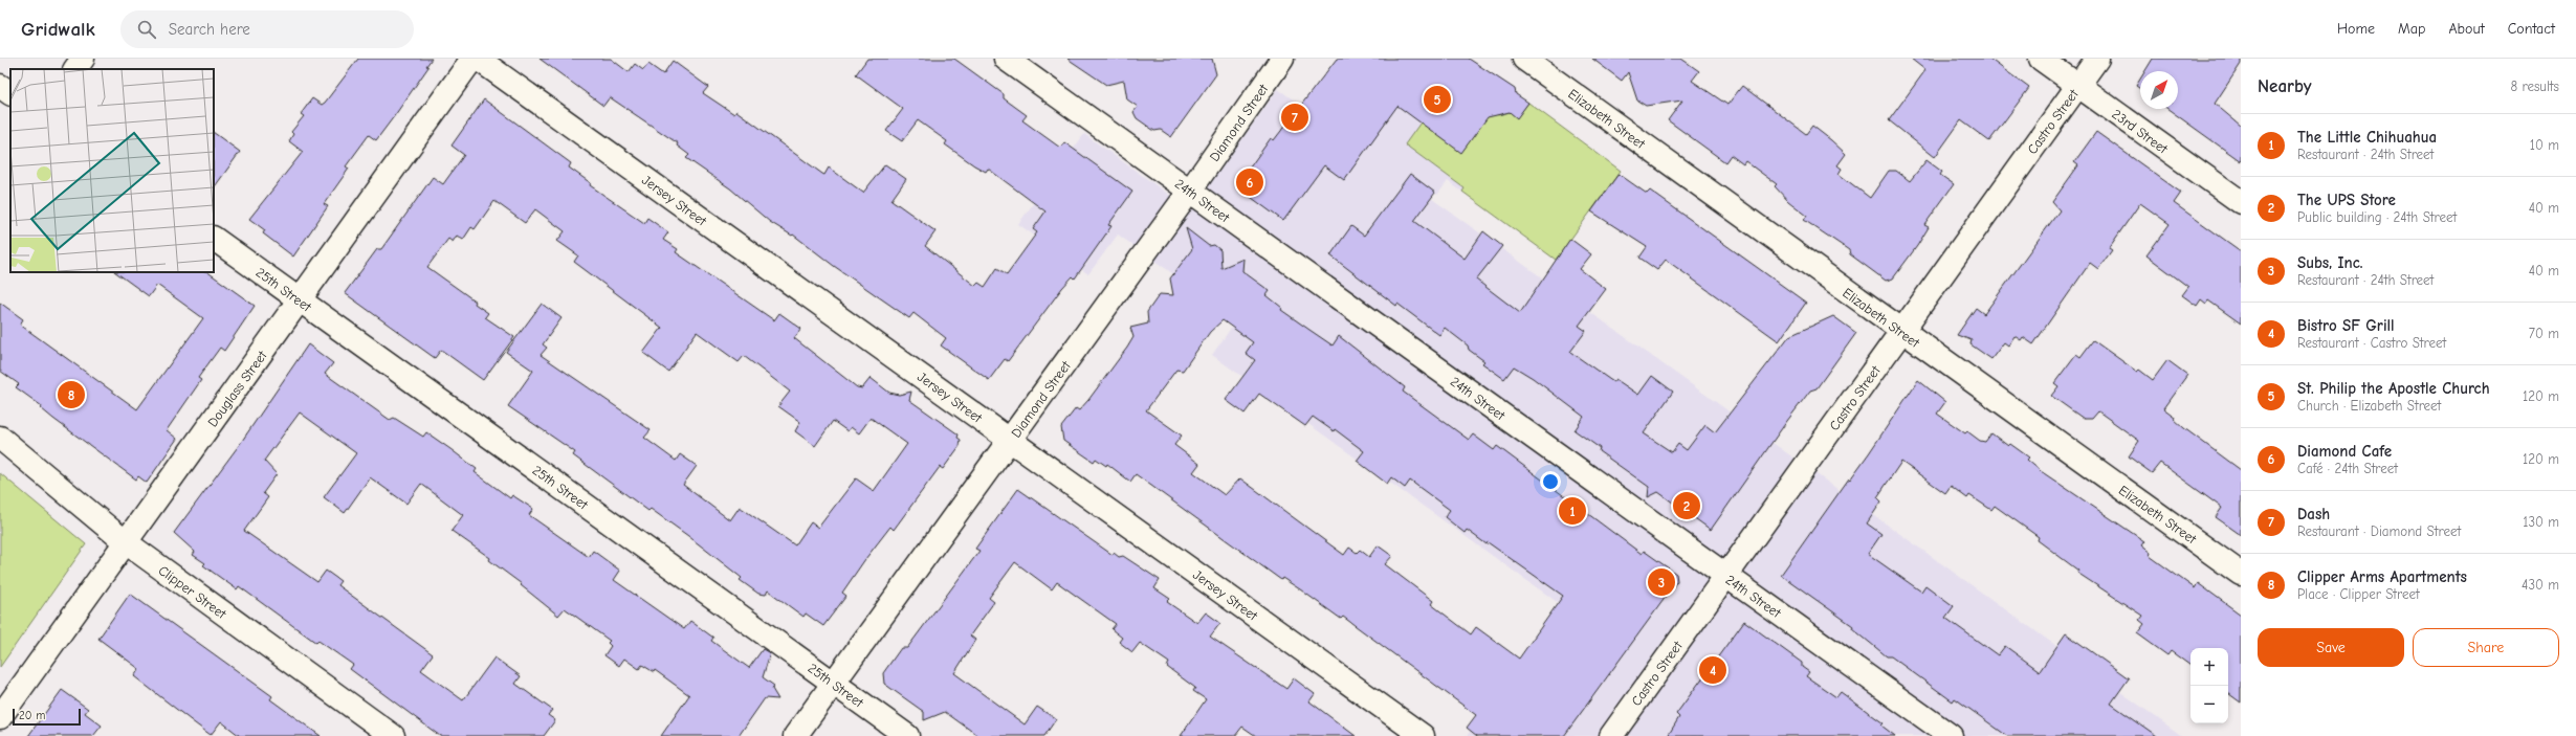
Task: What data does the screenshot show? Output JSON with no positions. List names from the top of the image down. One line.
{"streets":{"street":["Elizabeth Street","Castro Street","Diamond Street","23rd Street","Jersey Street","24th Street","25th Street","Douglass Street","Clipper Street"]},"crossings":[["Elizabeth Street","Castro Street"],["Castro Street","23rd Street"],["Castro Street","24th Street"],["Diamond Street","Jersey Street"],["Diamond Street","24th Street"],["Diamond Street","25th Street"],["25th Street","Douglass Street"],["Douglass Street","Clipper Street"]],"scale_bar":"20 m","north":"top right","page":{"header":"Gridwalk","search":"Search here","nav":["Home","Map","About","Contact"],"heading":["Nearby","8 results"],"pins":["5","7","6","8","2","1","3","4"],"list":[{"mark":"1","name":"The Little Chihuahua","note":"Restaurant · 24th Street","value":"10 m"},{"mark":"2","name":"The UPS Store","note":"Public building · 24th Street","value":"40 m"},{"mark":"3","name":"Subs, Inc.","note":"Restaurant · 24th Street","value":"40 m"},{"mark":"4","name":"Bistro SF Grill","note":"Restaurant · Castro Street","value":"70 m"},{"mark":"5","name":"St. Philip the Apostle Church","note":"Church · Elizabeth Street","value":"120 m"},{"mark":"6","name":"Diamond Cafe","note":"Café · 24th Street","value":"120 m"},{"mark":"7","name":"Dash","note":"Restaurant · Diamond Street","value":"130 m"},{"mark":"8","name":"Clipper Arms Apartments","note":"Place · Clipper Street","value":"430 m"}],"buttons":["Save","Share"],"map_buttons":["+","−"],"scale":"20 m"}}
